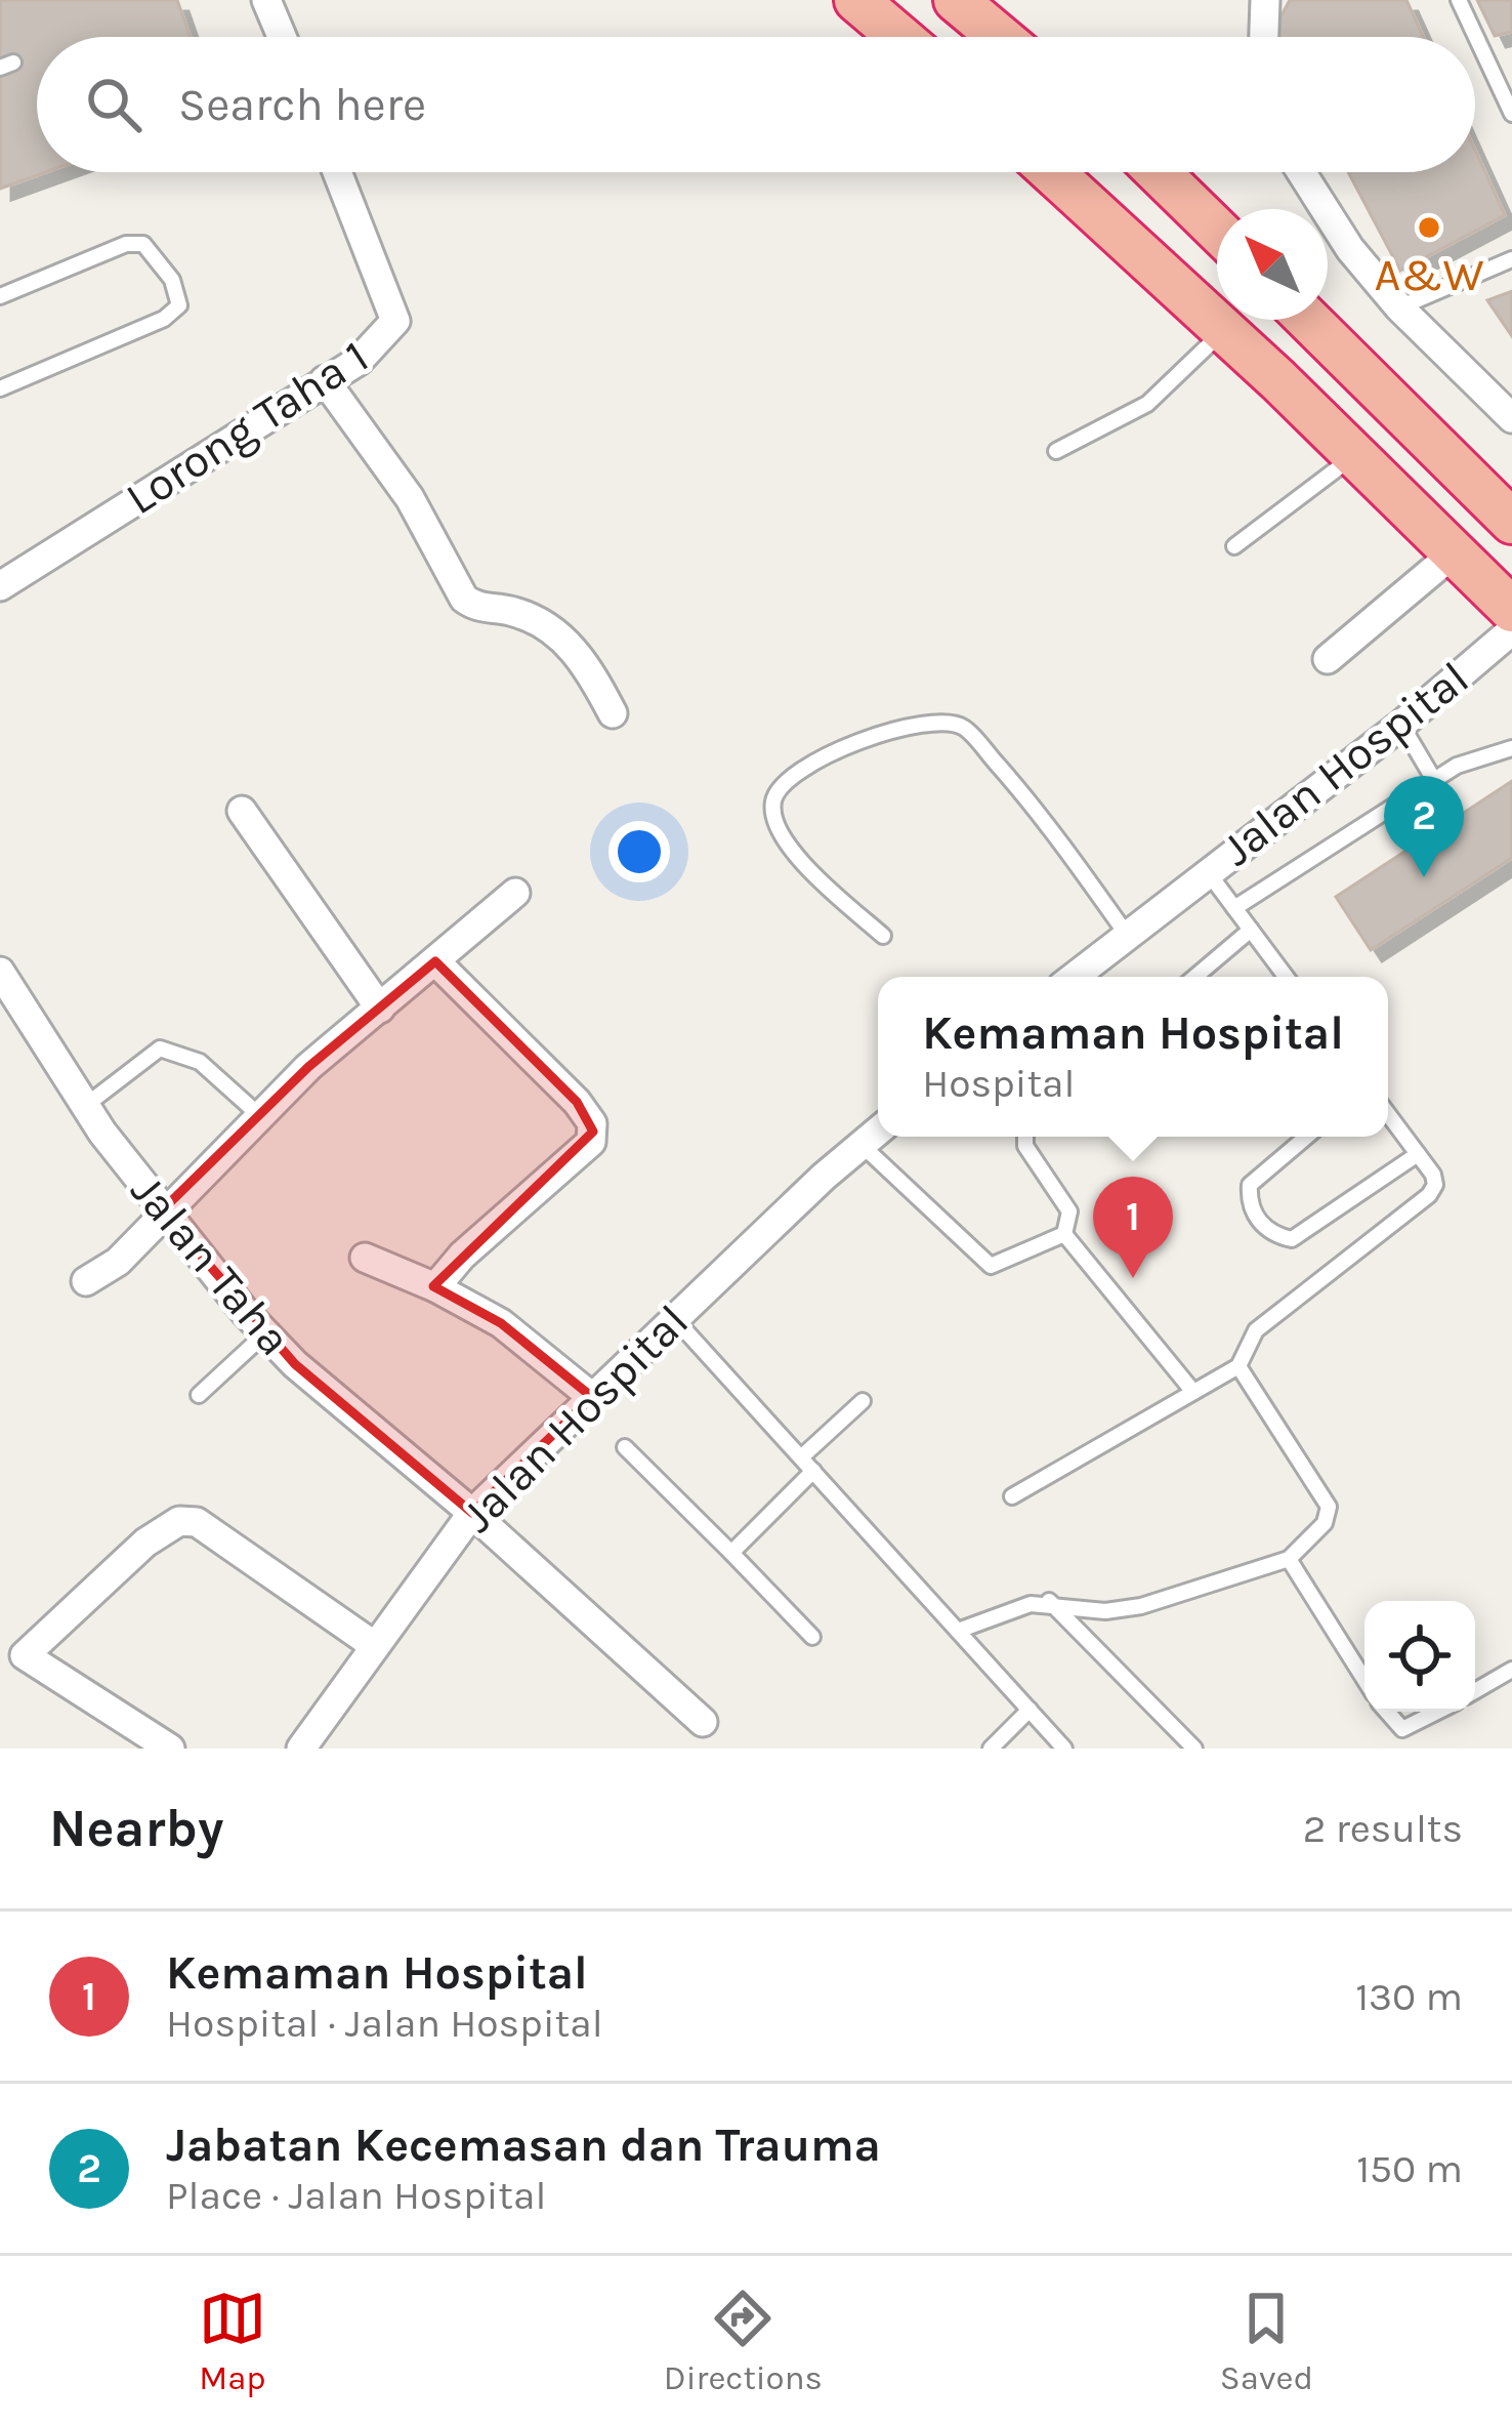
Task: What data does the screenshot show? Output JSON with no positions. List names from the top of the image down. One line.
{"streets":{"street":["Lorong Taha 1","Jalan Hospital","Jalan Taha"]},"crossings":[["Jalan Hospital","Jalan Taha"]],"places":["A&W"],"north":"top left","page":{"search":"Search here","pins":["2","1"],"popup":["Kemaman Hospital","Hospital"],"heading":["Nearby","2 results"],"list":[{"mark":"1","name":"Kemaman Hospital","note":"Hospital · Jalan Hospital","value":"130 m"},{"mark":"2","name":"Jabatan Kecemasan dan Trauma","note":"Place · Jalan Hospital","value":"150 m"}],"nav":["Map","Directions","Saved"]}}
